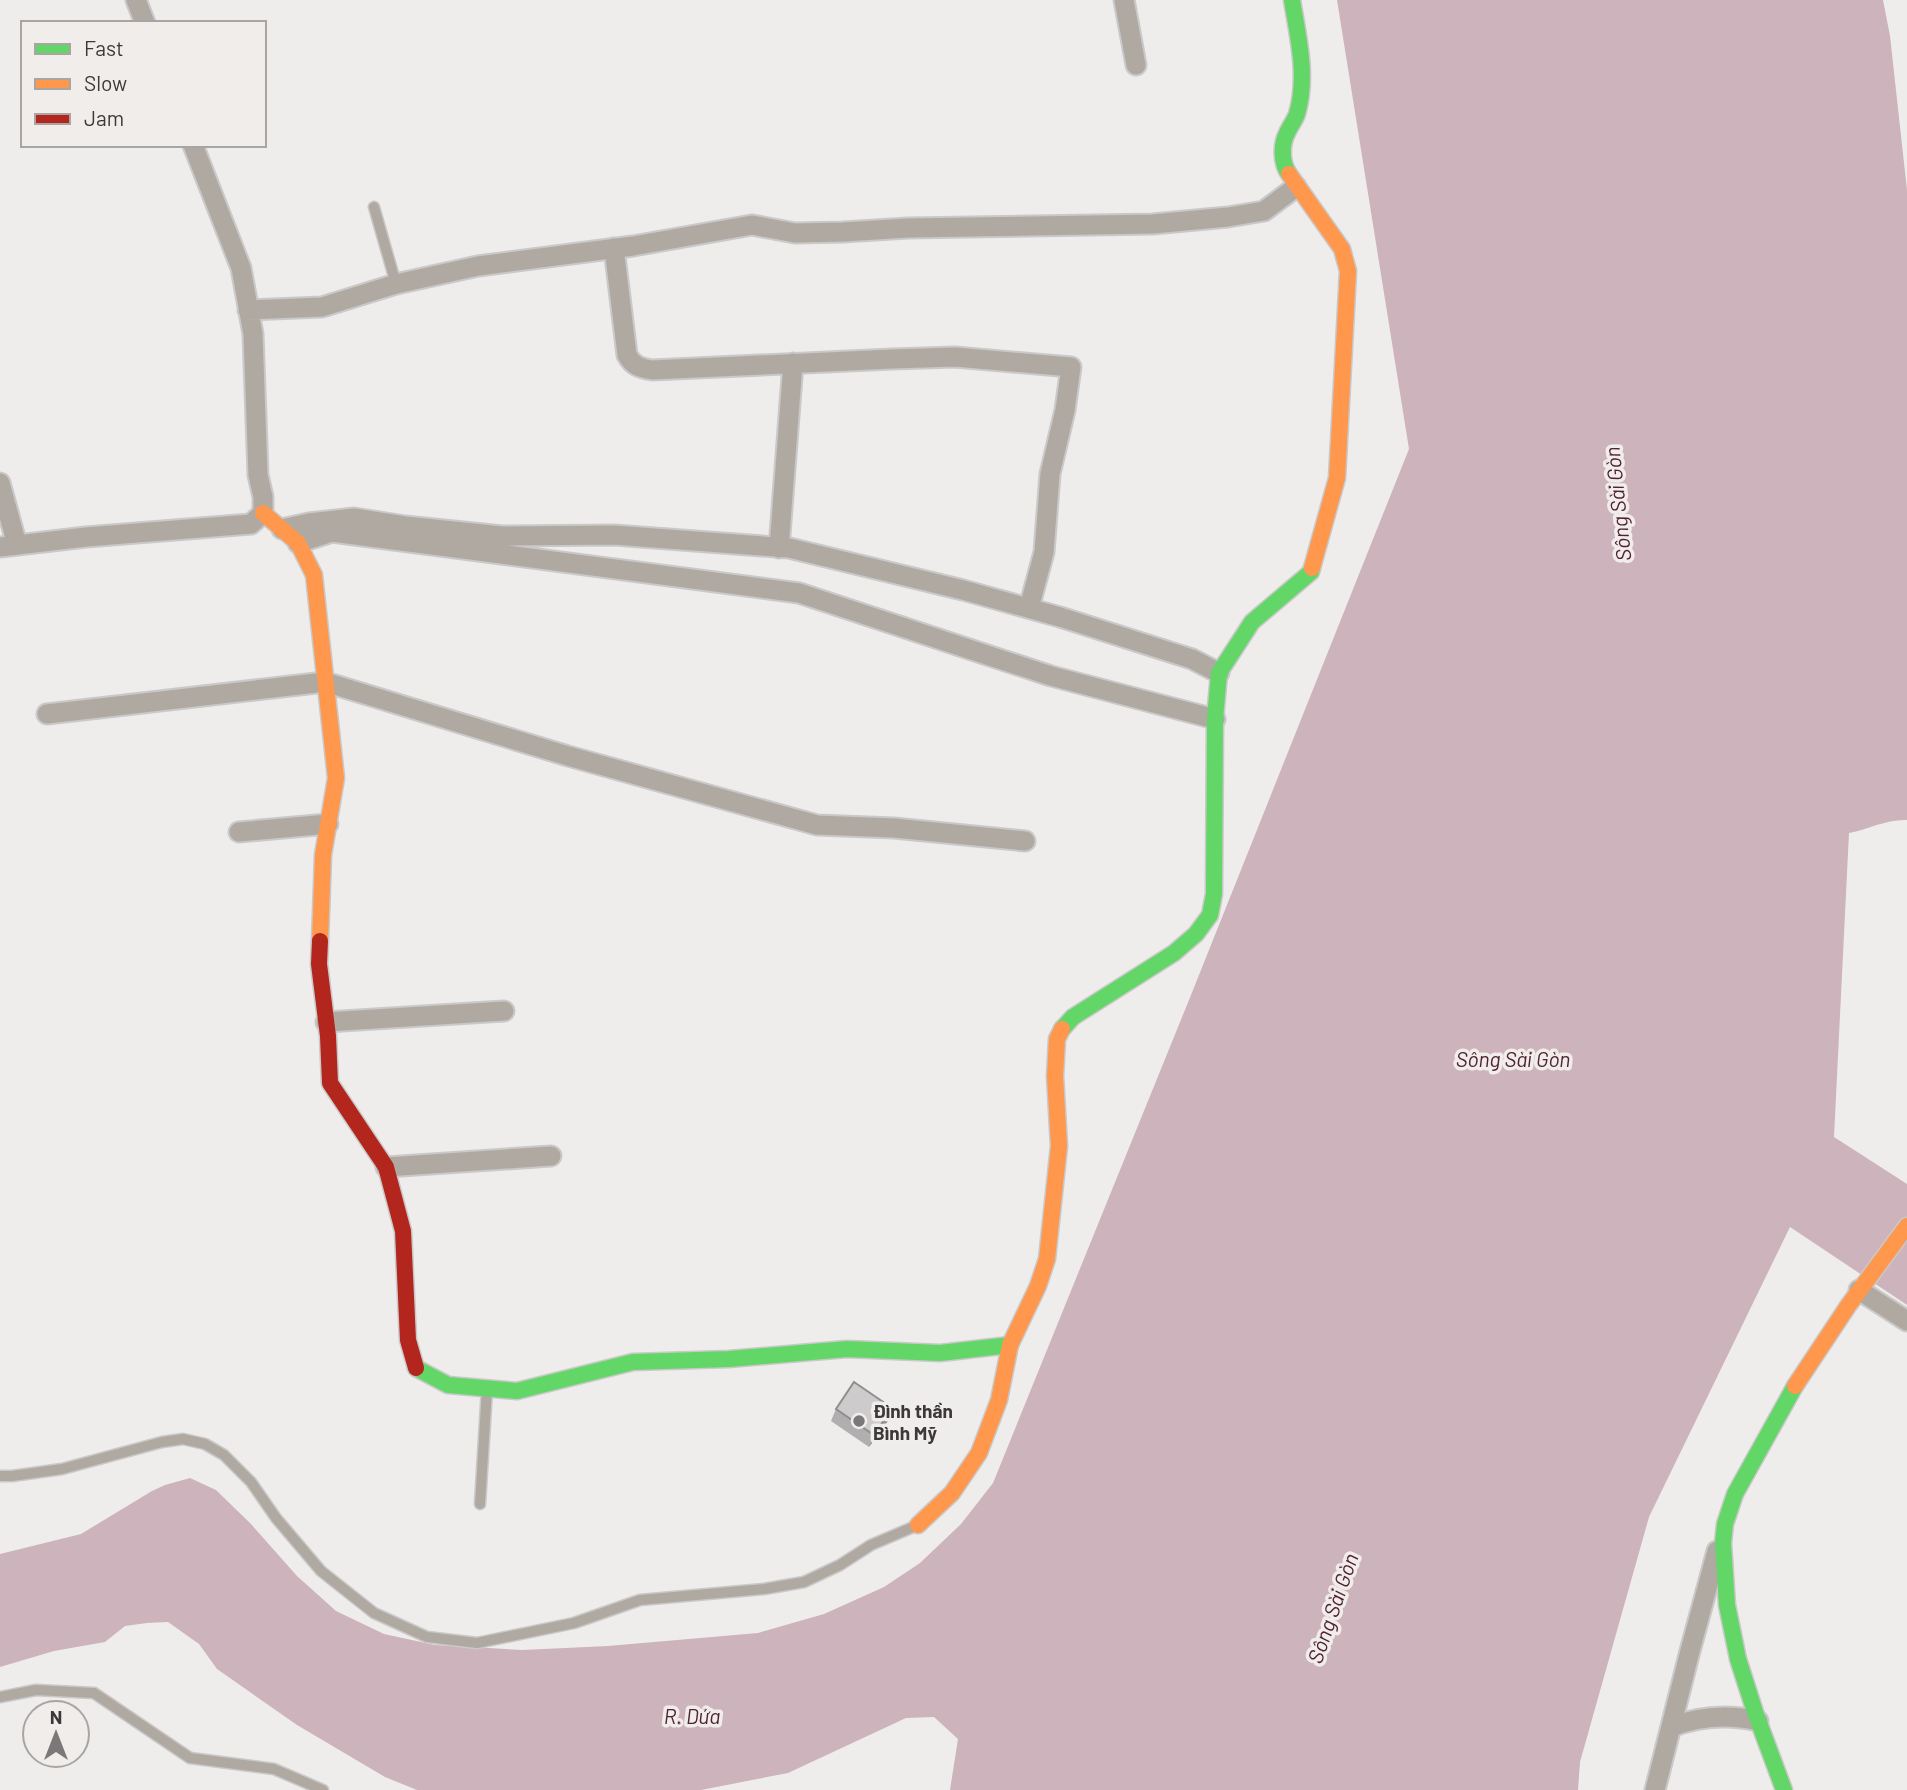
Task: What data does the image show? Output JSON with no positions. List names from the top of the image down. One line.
{"water":["Sông Sài Gòn","R. Dứa"],"places":["Đình thần Bình Mỹ"],"legend":["Fast","Slow","Jam"],"north":"top"}
